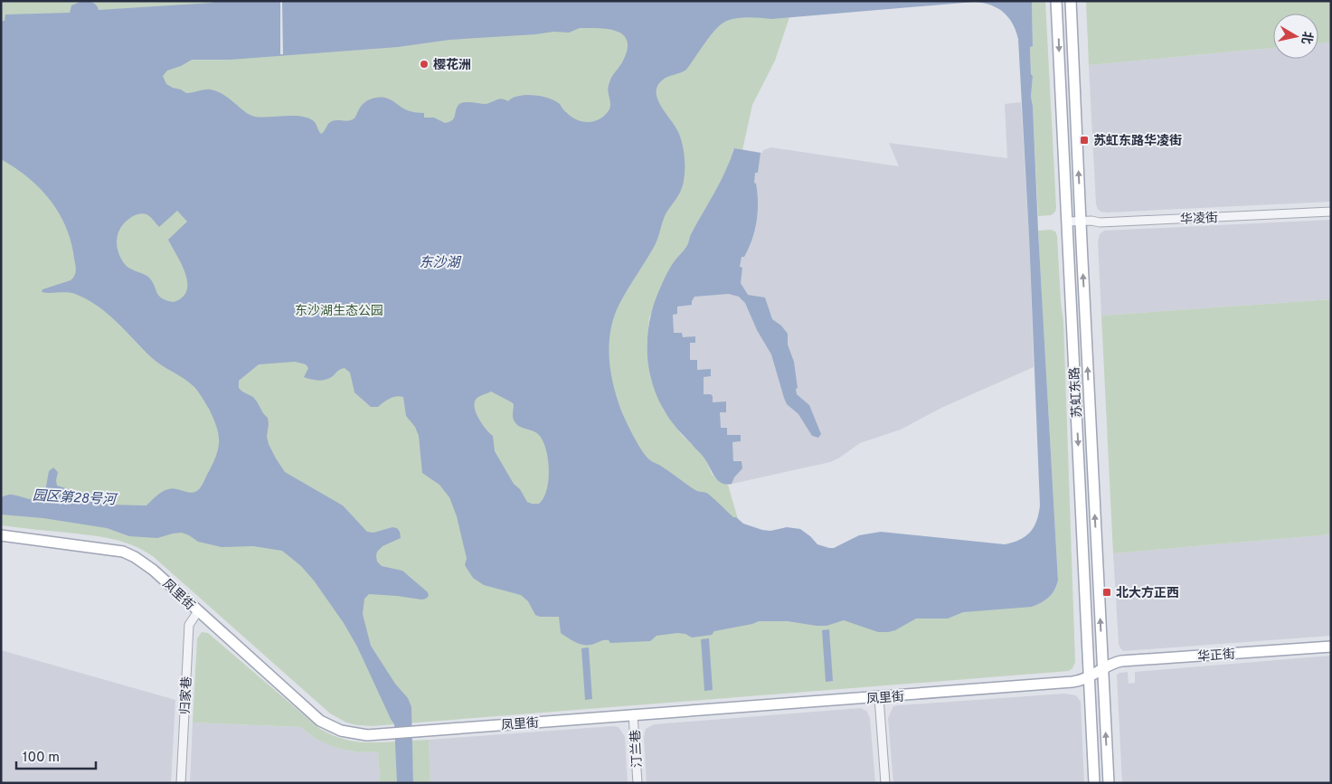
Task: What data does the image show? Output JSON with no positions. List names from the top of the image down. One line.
{"streets":{"main road":["苏虹东路","凤里街","华正街"],"street":["华凌街","归家巷","汀兰巷"]},"crossings":[["华凌街","苏虹东路"],["苏虹东路","凤里街"],["苏虹东路","华正街"],["凤里街","华正街"],["凤里街","归家巷"],["凤里街","汀兰巷"]],"water":["东沙湖","园区第28号河"],"parks":["东沙湖生态公园"],"places":{"other":["樱花洲"],"transit":["苏虹东路华凌街","北大方正西"]},"scale_bar":"100 m","north":"right"}
